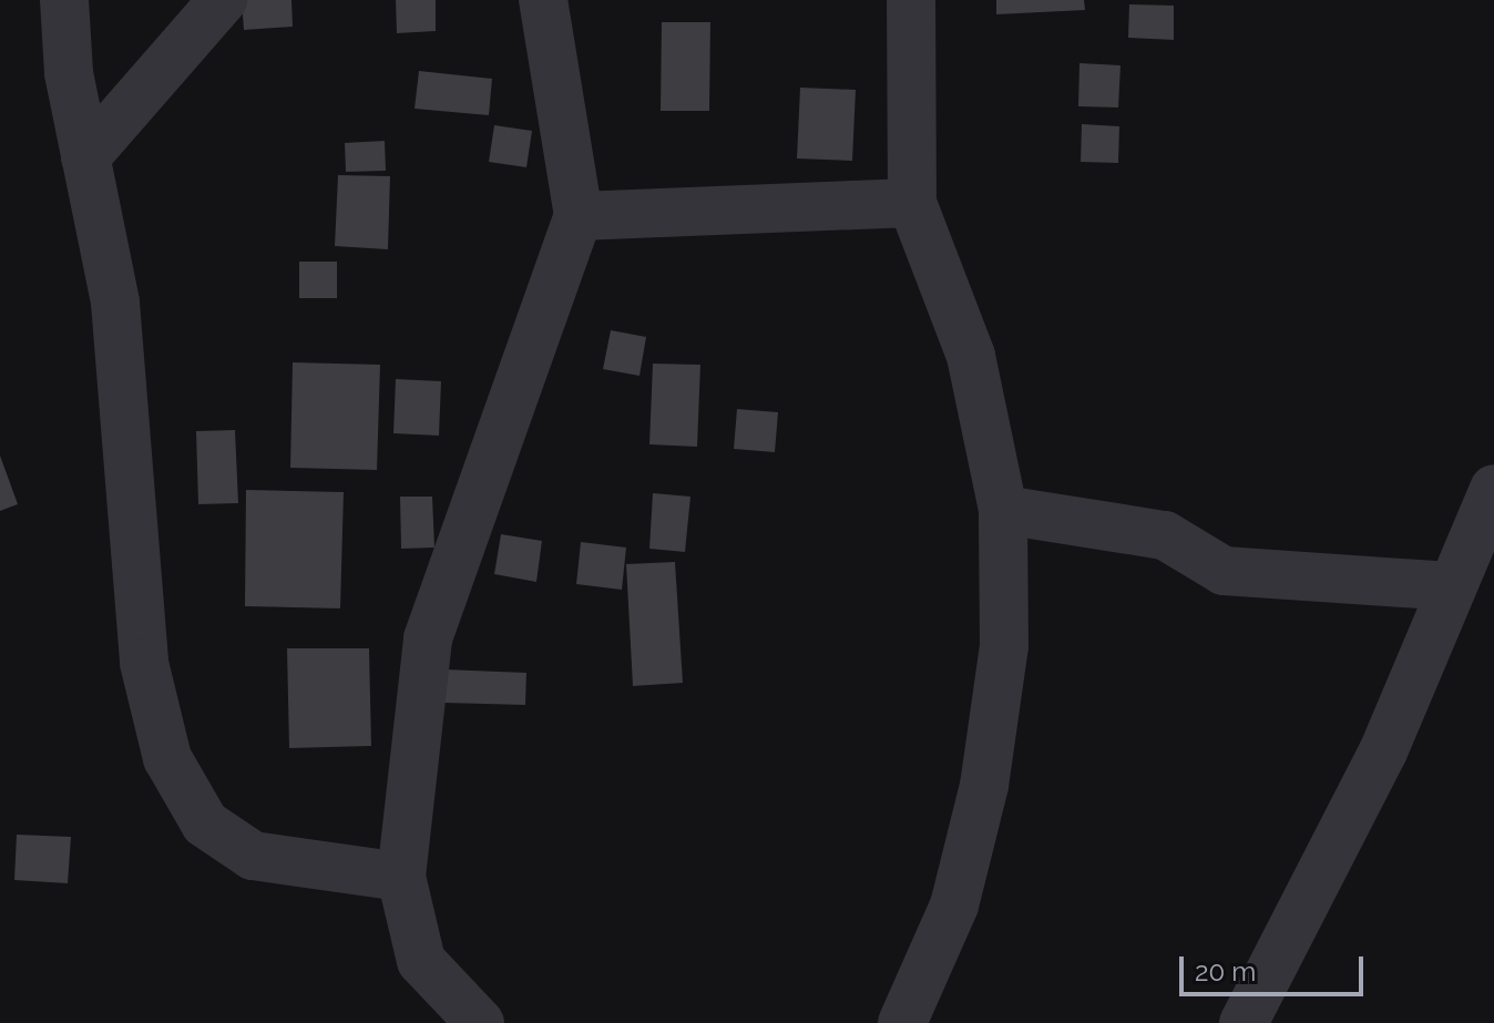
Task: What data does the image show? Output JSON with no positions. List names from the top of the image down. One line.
{"scale_bar":"20 m"}
